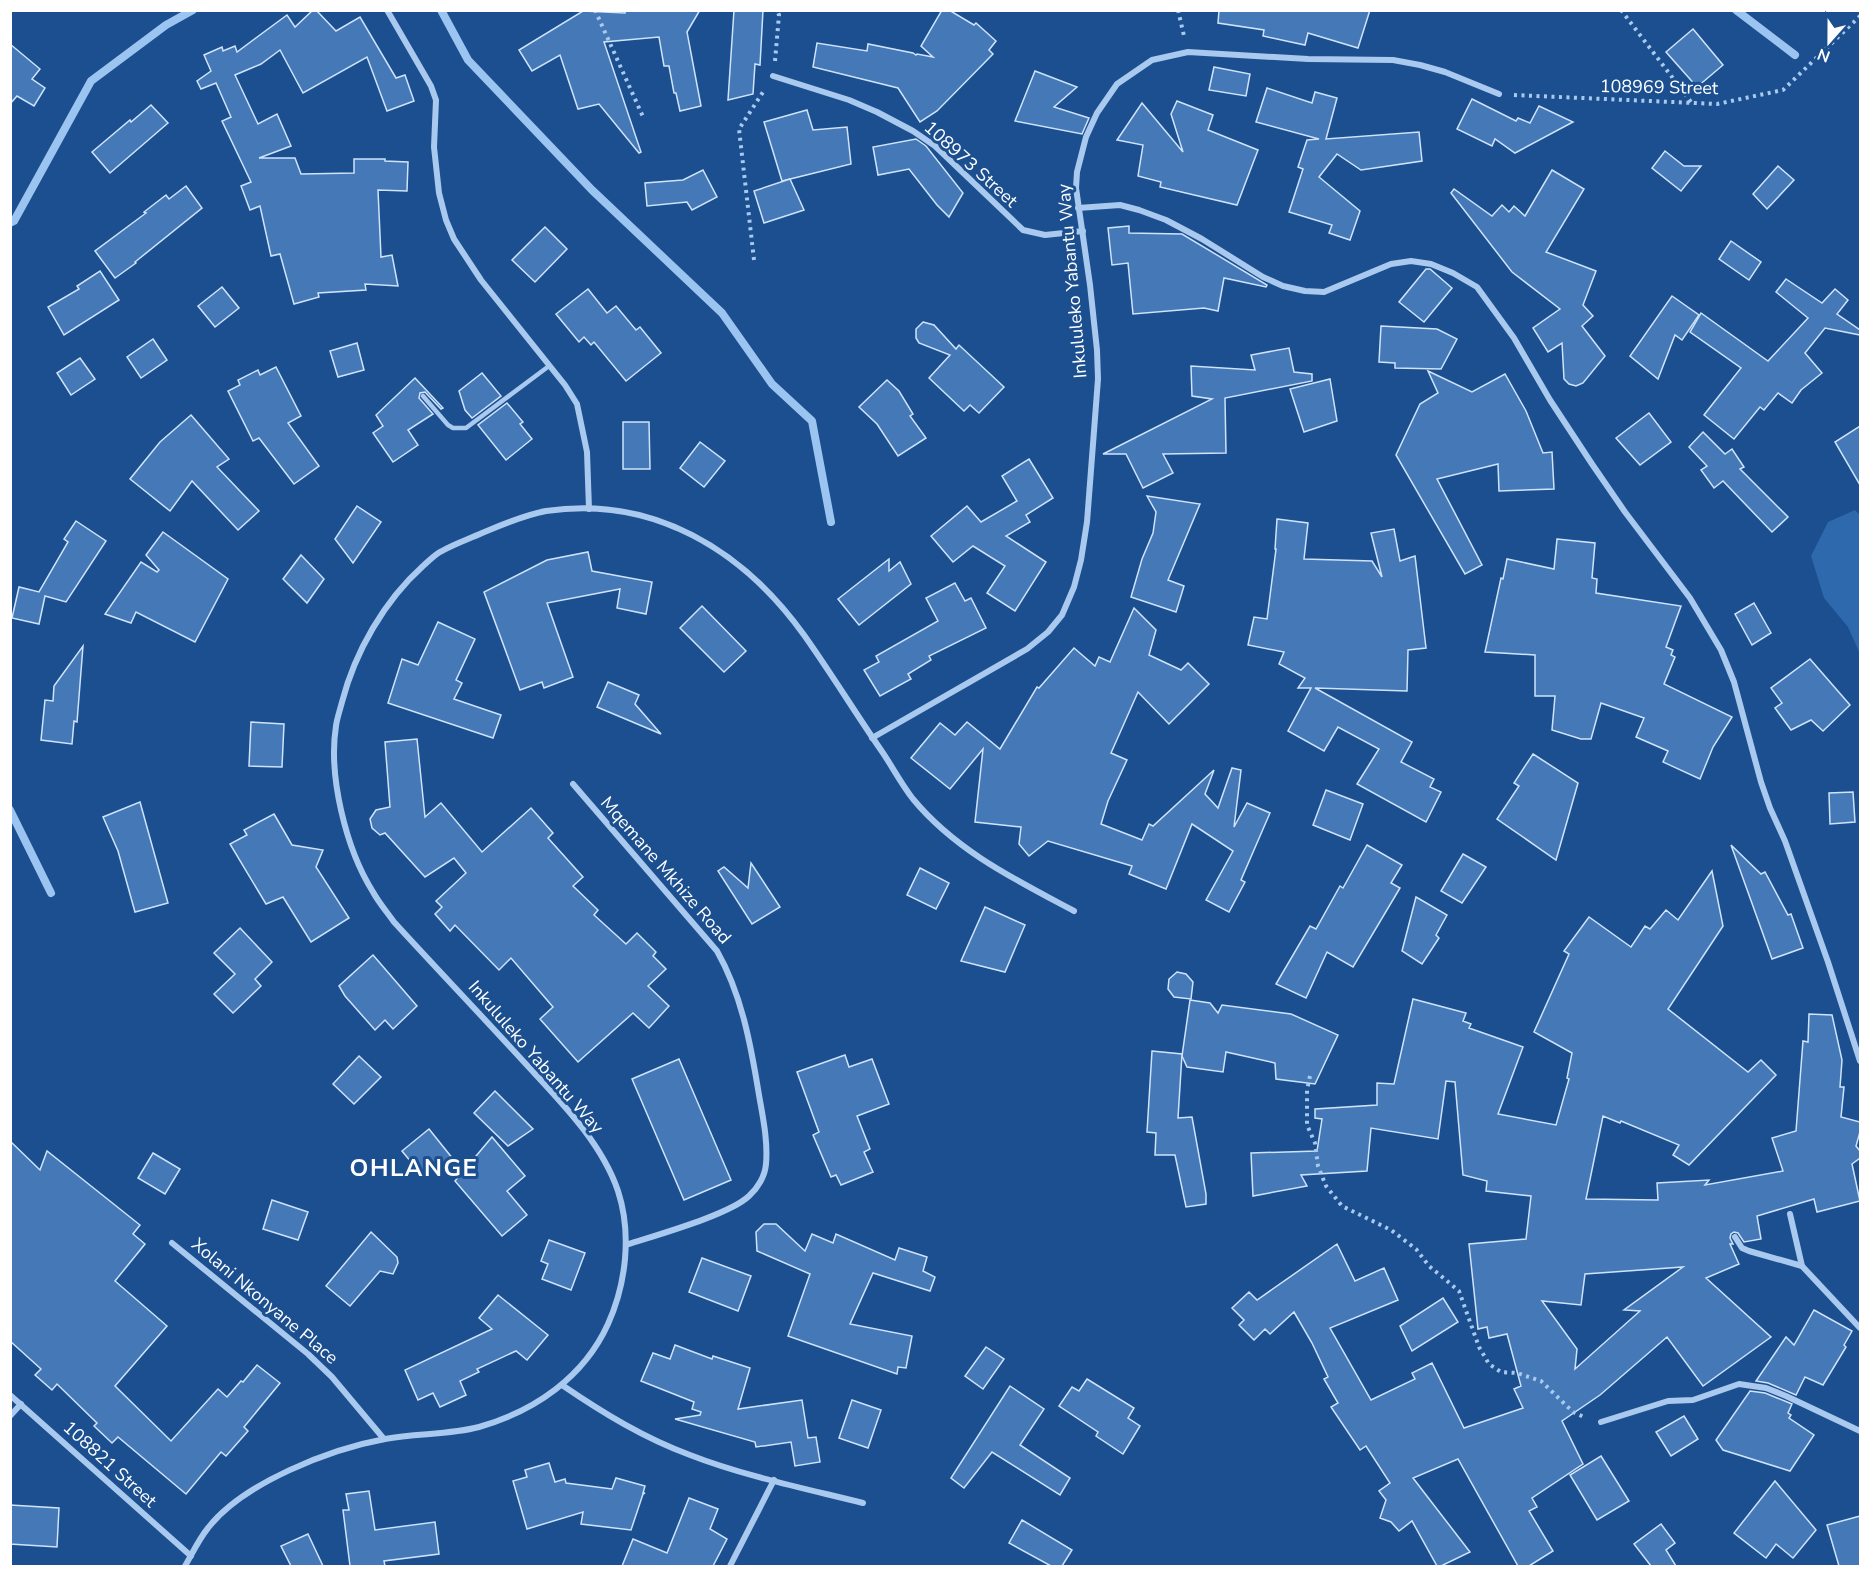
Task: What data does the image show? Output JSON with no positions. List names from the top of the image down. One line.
{"streets":{"street":["108973 Street","Inkululeko Yabantu Way","Mqemane Mkhize Road","Xolani Nkonyane Place","108821 Street"],"path":["108969 Street"]},"crossings":[["108969 Street","Inkululeko Yabantu Way"],["108973 Street","Inkululeko Yabantu Way"],["Inkululeko Yabantu Way","Mqemane Mkhize Road"],["Inkululeko Yabantu Way","Xolani Nkonyane Place"],["Inkululeko Yabantu Way","108821 Street"]],"districts":["OHLANGE"],"north":"bottom"}
